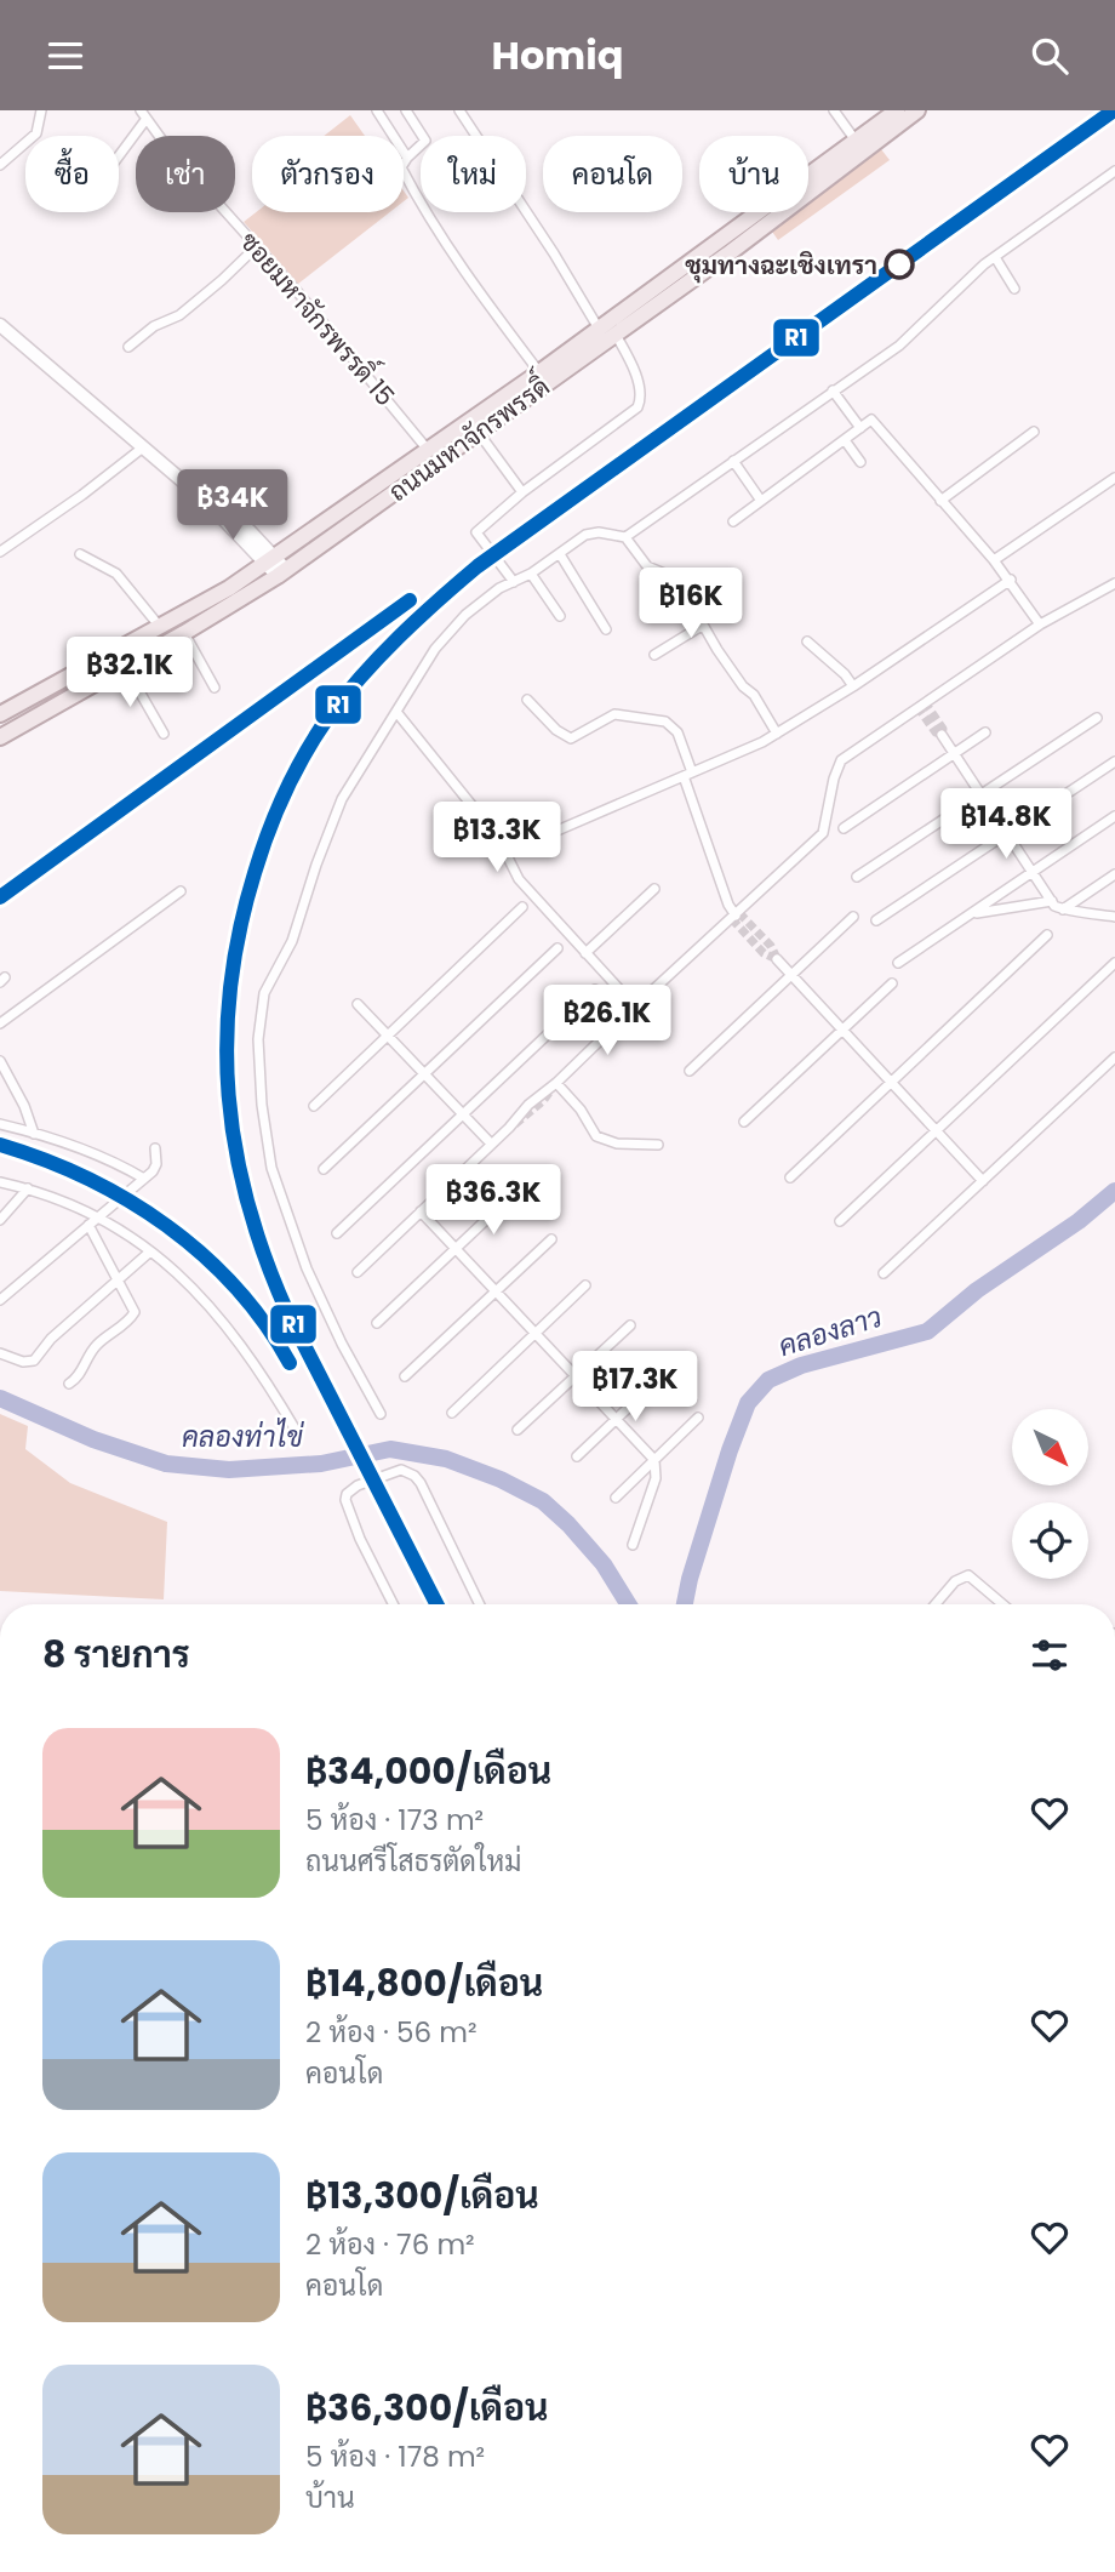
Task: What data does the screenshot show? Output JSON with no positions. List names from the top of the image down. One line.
{"streets":{"main road":["ถนนมหาจักรพรรดิ์"],"street":["ซอยมหาจักรพรรดิ์ 15"]},"crossings":[["ซอยมหาจักรพรรดิ์ 15","ถนนมหาจักรพรรดิ์"]],"water":["คลองลาว","คลองท่าไข่"],"places":["ชุมทางฉะเชิงเทรา"],"lines":["transit line R1"],"north":"bottom right","page":{"header":"Homiq","chip":["ซื้อ","เช่า","ตัวกรอง","ใหม่","คอนโด","บ้าน"],"price":["฿34K","฿16K","฿32.1K","฿14.8K","฿13.3K","฿26.1K","฿36.3K","฿17.3K"],"heading":"8 รายการ","list":[{"name":"฿34,000/เดือน","note":"5 ห้อง · 173 m² · ถนนศรีโสธรตัดใหม่"},{"name":"฿14,800/เดือน","note":"2 ห้อง · 56 m² · คอนโด"},{"name":"฿13,300/เดือน","note":"2 ห้อง · 76 m² · คอนโด"},{"name":"฿36,300/เดือน","note":"5 ห้อง · 178 m² · บ้าน"}]}}
